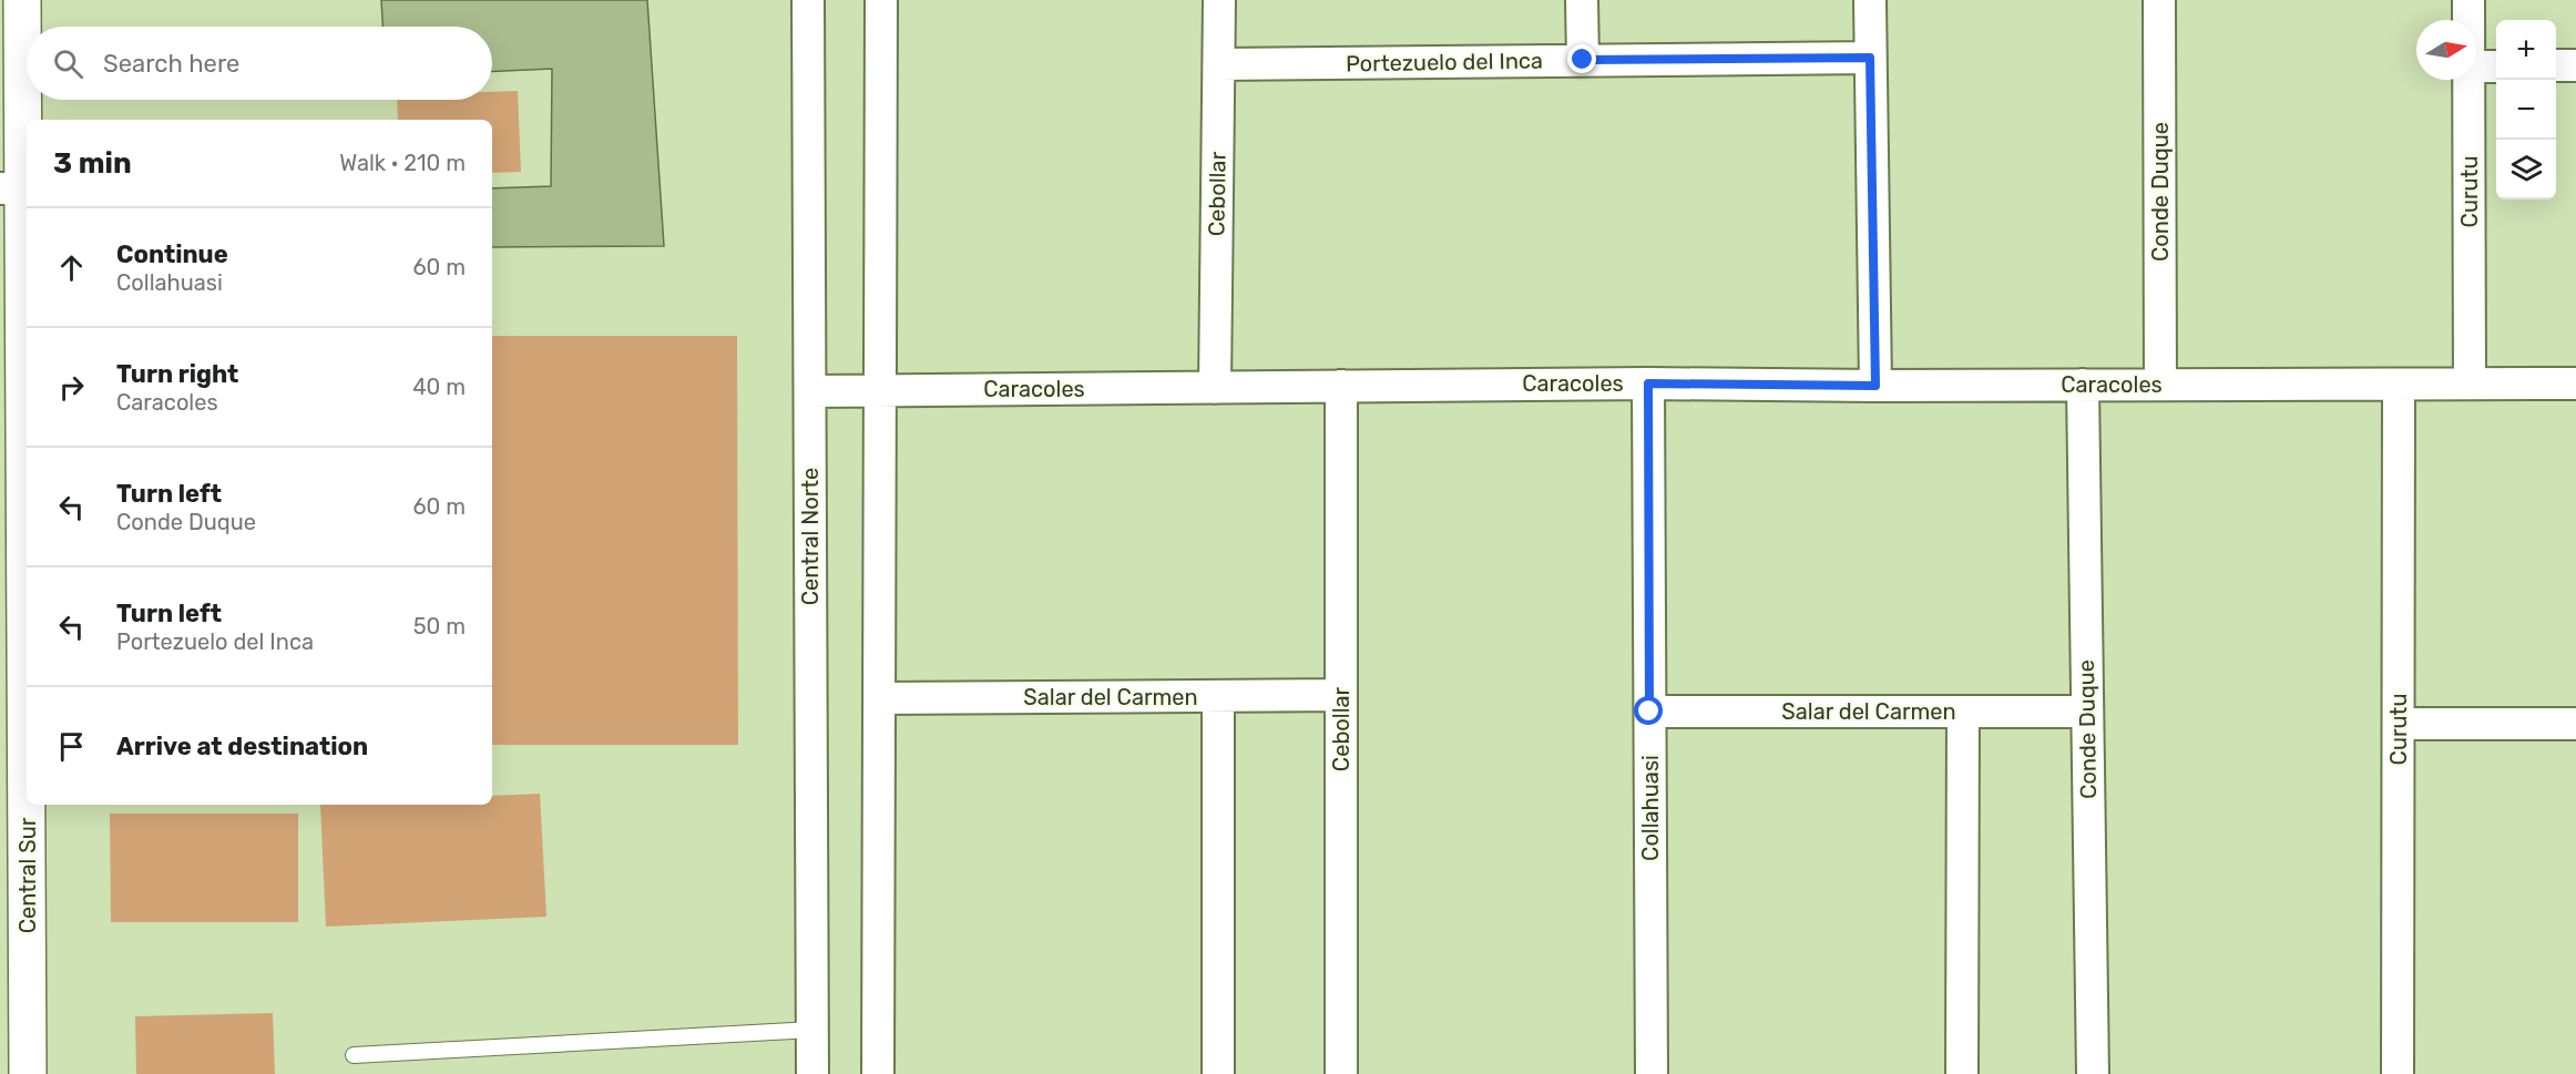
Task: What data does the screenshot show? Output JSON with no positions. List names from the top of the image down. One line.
{"streets":{"street":["Portezuelo del Inca","Conde Duque","Curutu","Cebollar","Caracoles","Central Norte","Salar del Carmen","Collahuasi","Central Sur"]},"crossings":[["Portezuelo del Inca","Cebollar"],["Conde Duque","Caracoles"],["Conde Duque","Salar del Carmen"],["Curutu","Caracoles"],["Cebollar","Caracoles"],["Cebollar","Salar del Carmen"],["Caracoles","Central Norte"],["Caracoles","Collahuasi"],["Salar del Carmen","Collahuasi"]],"north":"right","page":{"map_buttons":["+","−"],"search":"Search here","heading":["3 min","Walk · 210 m"],"list":[["Continue","Collahuasi","60 m"],["Turn right","Caracoles","40 m"],["Turn left","Conde Duque","60 m"],["Turn left","Portezuelo del Inca","50 m"],"Arrive at destination"]}}
